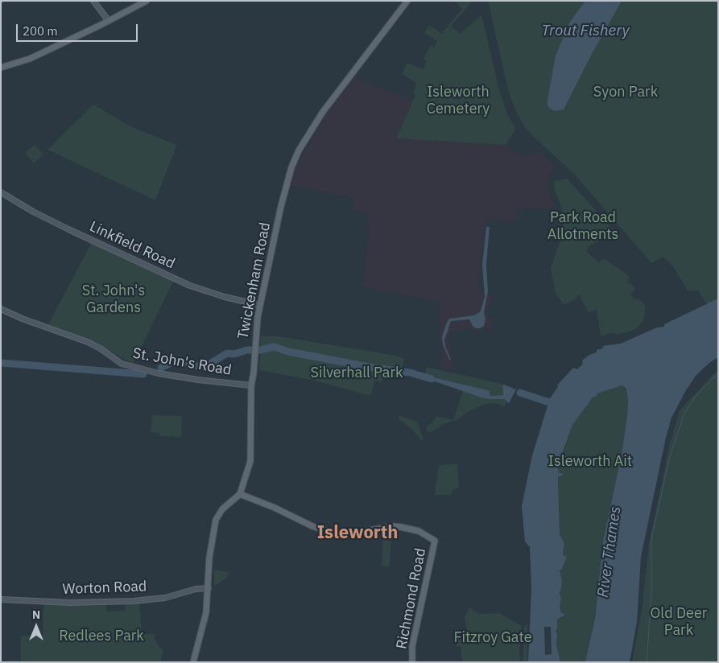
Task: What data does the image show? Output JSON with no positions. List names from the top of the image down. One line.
{"streets":{"main road":["Twickenham Road","Richmond Road"],"street":["Linkfield Road","St. John's Road","Worton Road"]},"crossings":[["Linkfield Road","Twickenham Road"],["Twickenham Road","St. John's Road"],["Twickenham Road","Worton Road"],["Twickenham Road","Richmond Road"]],"districts":["Isleworth"],"water":["Trout Fishery","River Thames"],"parks":["Isleworth Cemetery","Syon Park","Park Road Allotments","St. John's Gardens","Silverhall Park","Isleworth Ait","Old Deer Park","Redlees Park","Fitzroy Gate"],"scale_bar":"200 m","north":"top"}
